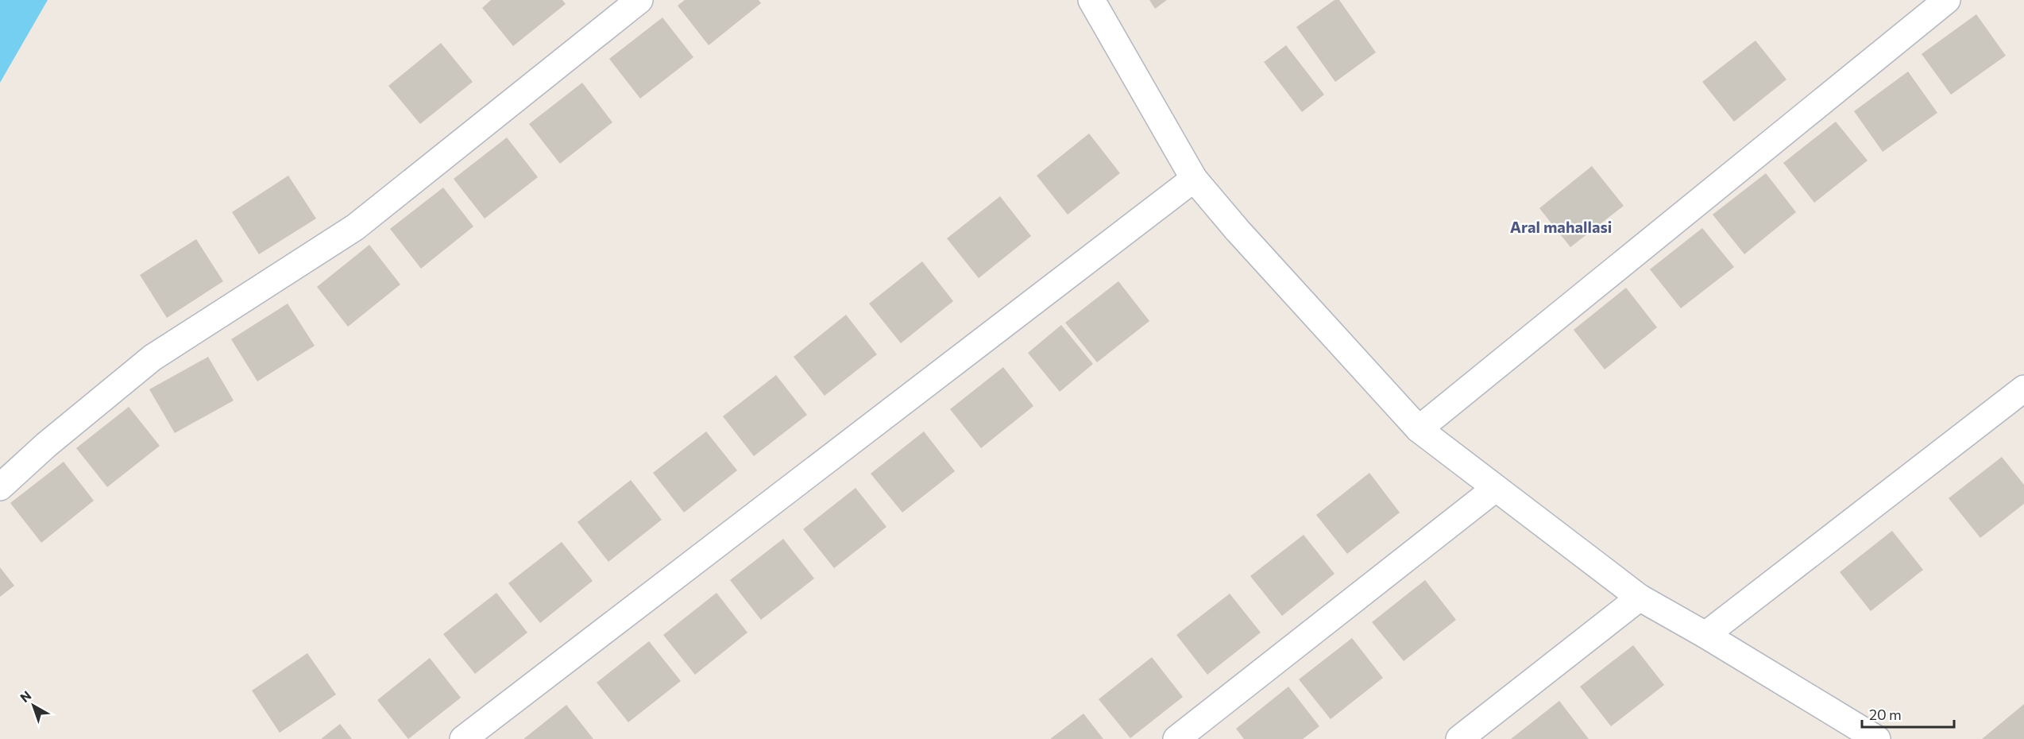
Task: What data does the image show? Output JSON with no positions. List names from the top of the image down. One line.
{"districts":["Aral mahallasi"],"scale_bar":"20 m","north":"top left"}
